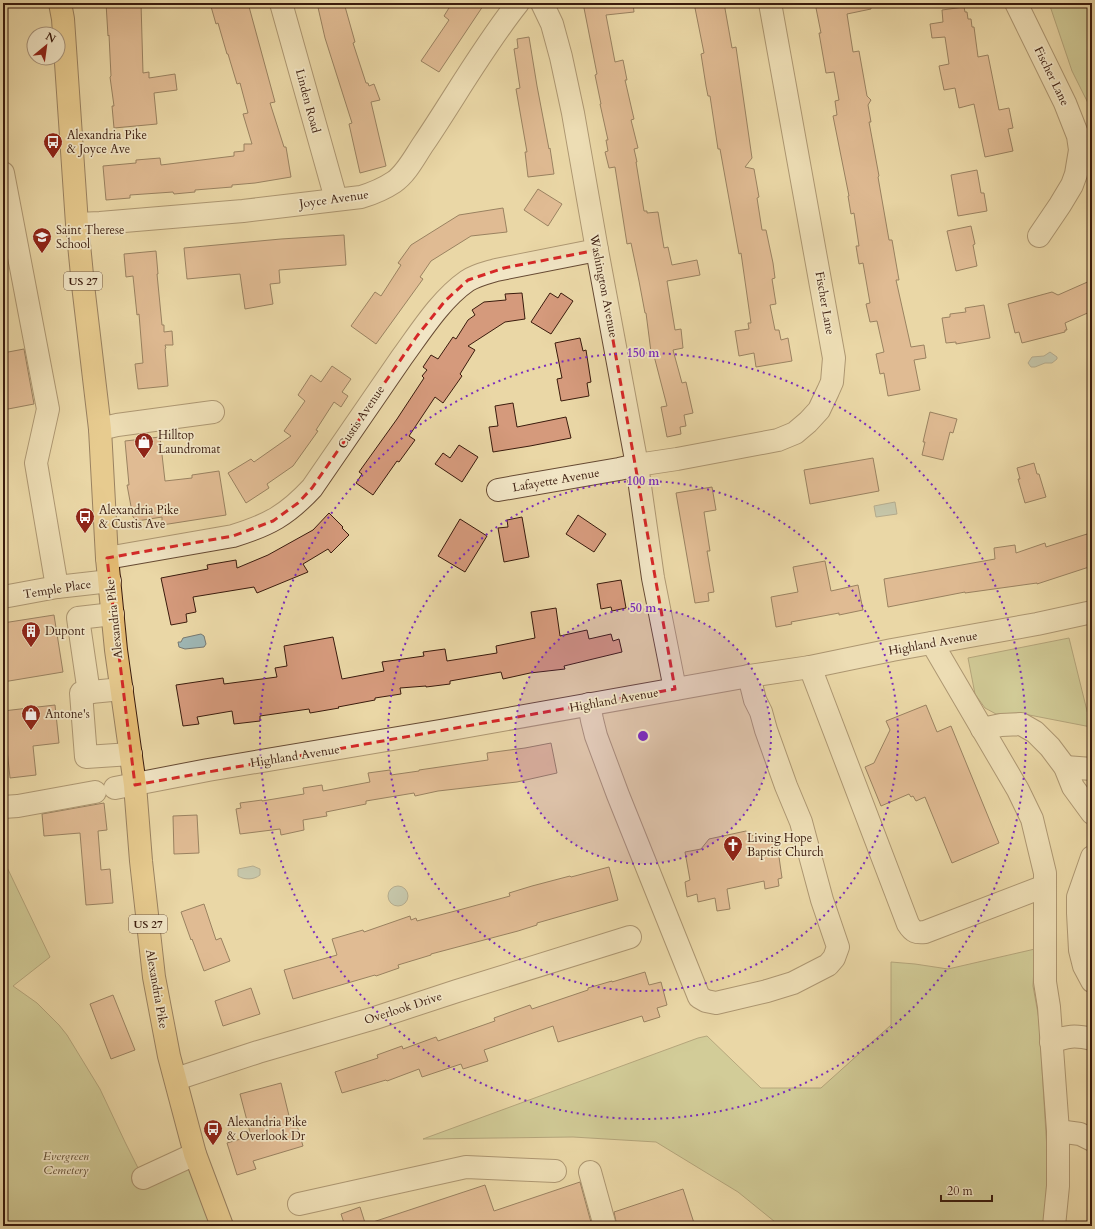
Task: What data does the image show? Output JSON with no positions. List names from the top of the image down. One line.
{"streets":{"main road":["US 27","Alexandria Pike"],"street":["Fischer Lane","Linden Road","Joyce Avenue","Washington Avenue","Custis Avenue","Lafayette Avenue","Temple Place","Highland Avenue","Overlook Drive"]},"crossings":[["Fischer Lane","Washington Avenue"],["Fischer Lane","Lafayette Avenue"],["Linden Road","Joyce Avenue"],["Joyce Avenue","Alexandria Pike"],["Washington Avenue","Custis Avenue"],["Washington Avenue","Lafayette Avenue"],["Washington Avenue","Highland Avenue"],["Custis Avenue","Alexandria Pike"],["Temple Place","Alexandria Pike"],["Alexandria Pike","Highland Avenue"],["Alexandria Pike","Overlook Drive"]],"parks":["Evergreen Cemetery"],"places":{"bus stop":["Alexandria Pike & Joyce Ave","Alexandria Pike & Custis Ave","Alexandria Pike & Overlook Dr"],"school or university":["Saint Therese School"],"shop":["Hilltop Laundromat","Antone's"],"building":["Dupont"],"church":["Living Hope Baptist Church"]},"scale_bar":"20 m","north":"top right","rings":["150 m","100 m","50 m"]}
